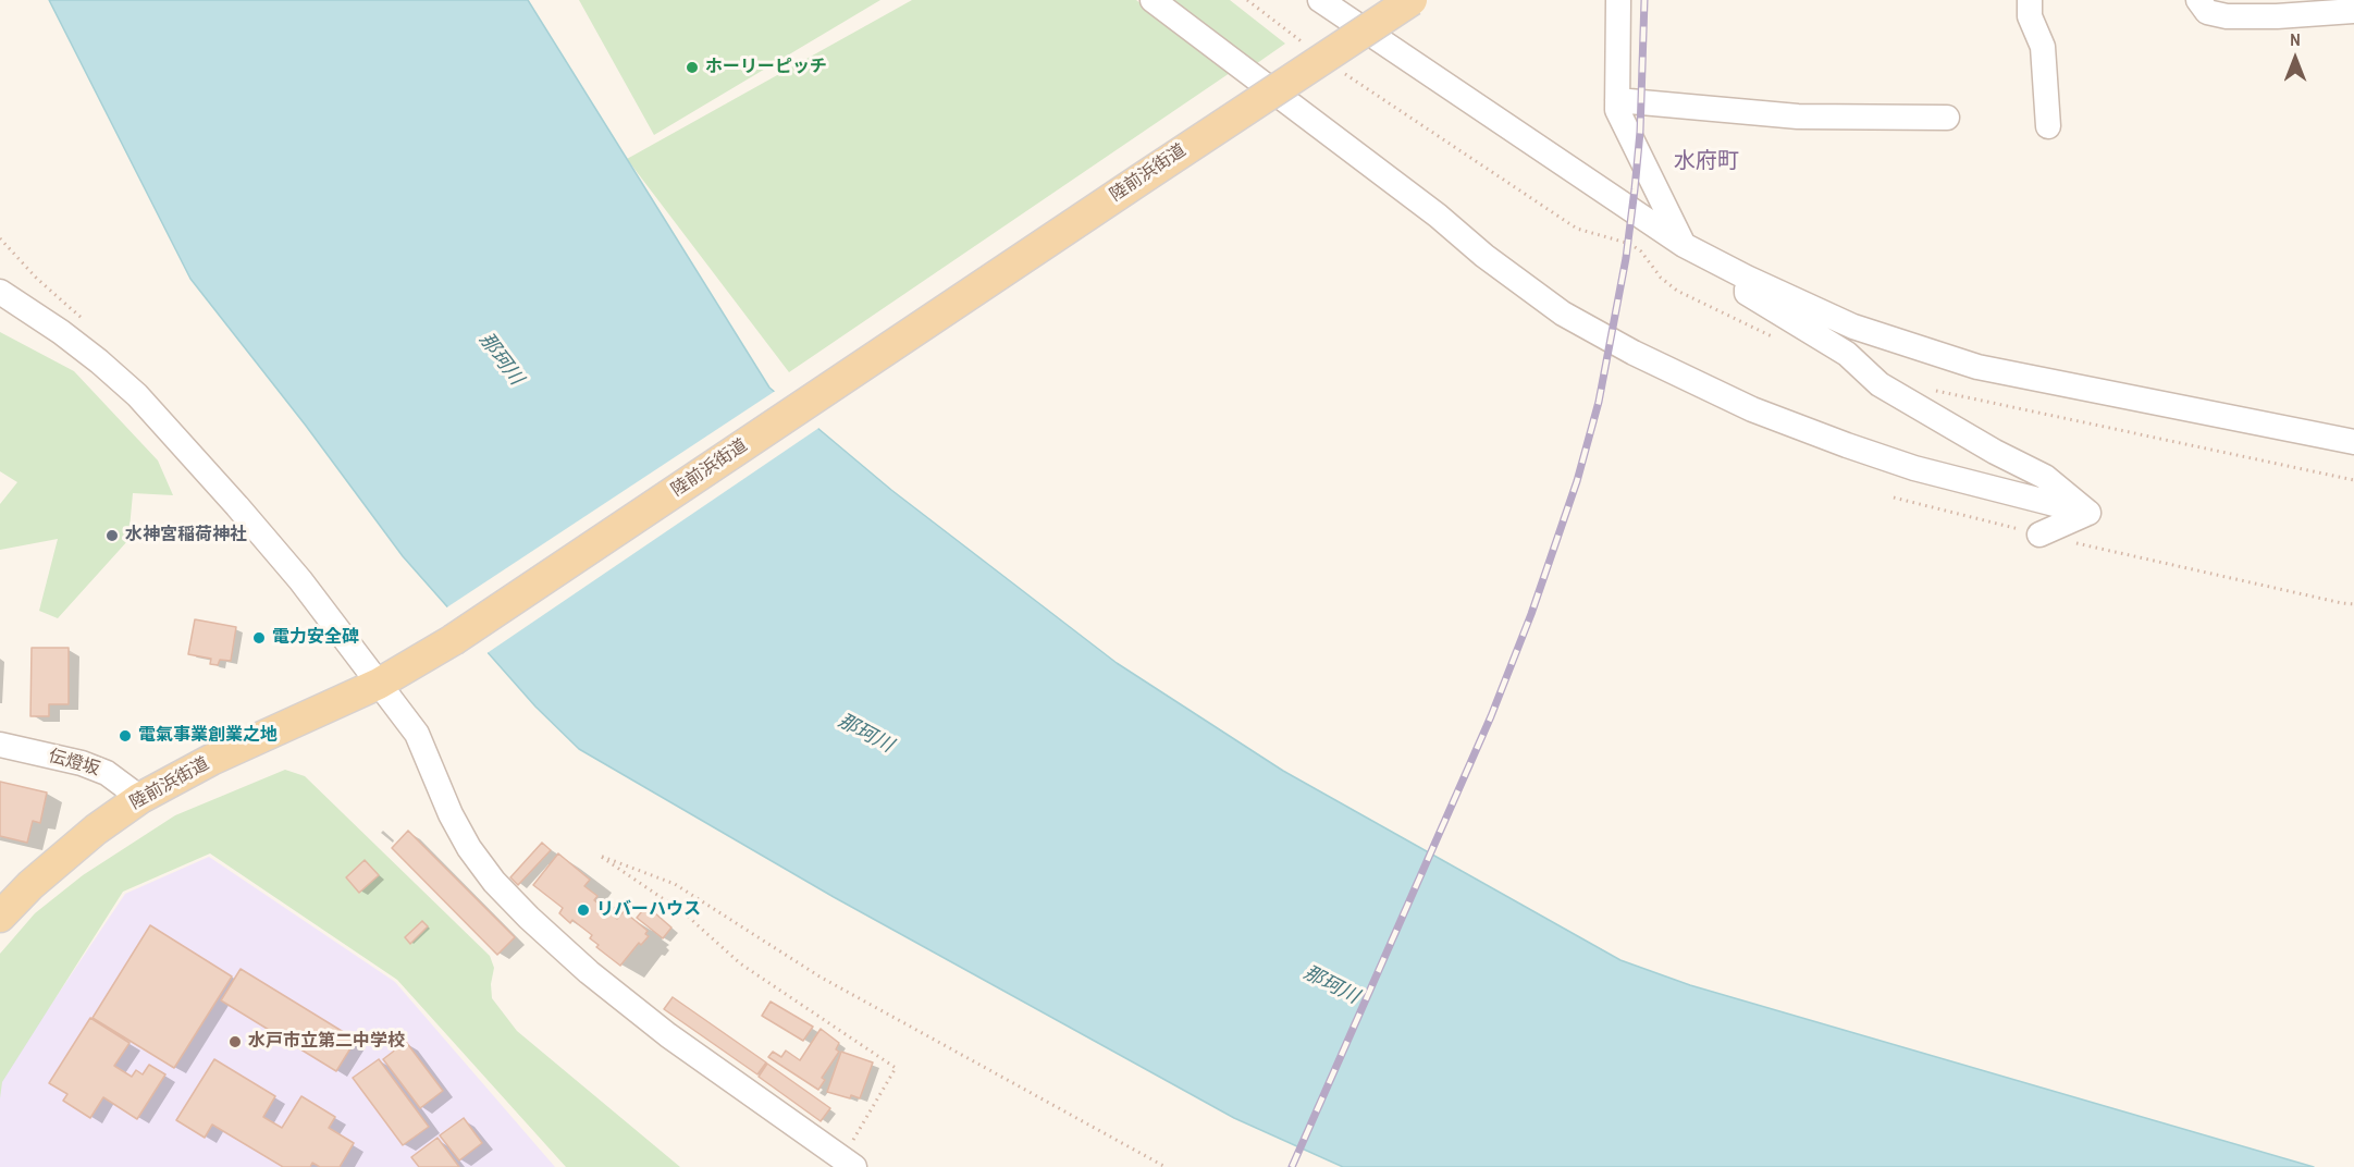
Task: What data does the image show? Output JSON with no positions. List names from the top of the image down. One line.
{"streets":{"main road":["陸前浜街道"],"street":["伝燈坂"]},"crossings":[["陸前浜街道","伝燈坂"]],"districts":["水府町"],"water":["那珂川"],"places":["ホーリーピッチ","水神宮稲荷神社","電力安全碑","電氣事業創業之地","リバーハウス","水戸市立第二中学校"],"north":"top"}
